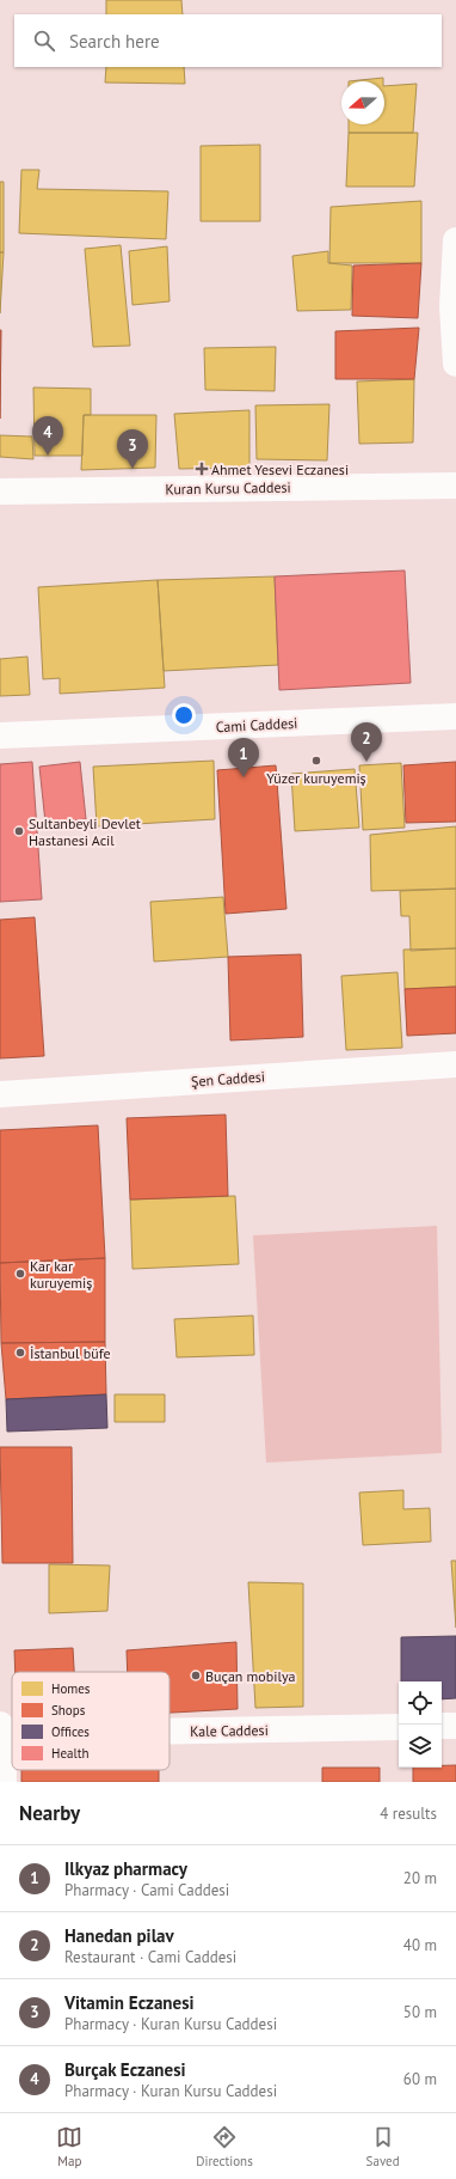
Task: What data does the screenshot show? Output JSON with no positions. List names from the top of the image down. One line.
{"streets":{"street":["Kuran Kursu Caddesi","Cami Caddesi","Şen Caddesi","Kale Caddesi"]},"places":{"health":["Ahmet Yesevi Eczanesi"],"other":["Yüzer kuruyemiş","Sultanbeyli Devlet Hastanesi Acil","Kar kar kuruyemiş","İstanbul büfe","Buçan mobilya"]},"legend":["Homes","Shops","Offices","Health"],"north":"left","page":{"search":"Search here","pins":["4","3","2","1"],"heading":["Nearby","4 results"],"list":[{"mark":"1","name":"Ilkyaz pharmacy","note":"Pharmacy · Cami Caddesi","value":"20 m"},{"mark":"2","name":"Hanedan pilav","note":"Restaurant · Cami Caddesi","value":"40 m"},{"mark":"3","name":"Vitamin Eczanesi","note":"Pharmacy · Kuran Kursu Caddesi","value":"50 m"},{"mark":"4","name":"Burçak Eczanesi","note":"Pharmacy · Kuran Kursu Caddesi","value":"60 m"}],"nav":["Map","Directions","Saved"]}}
